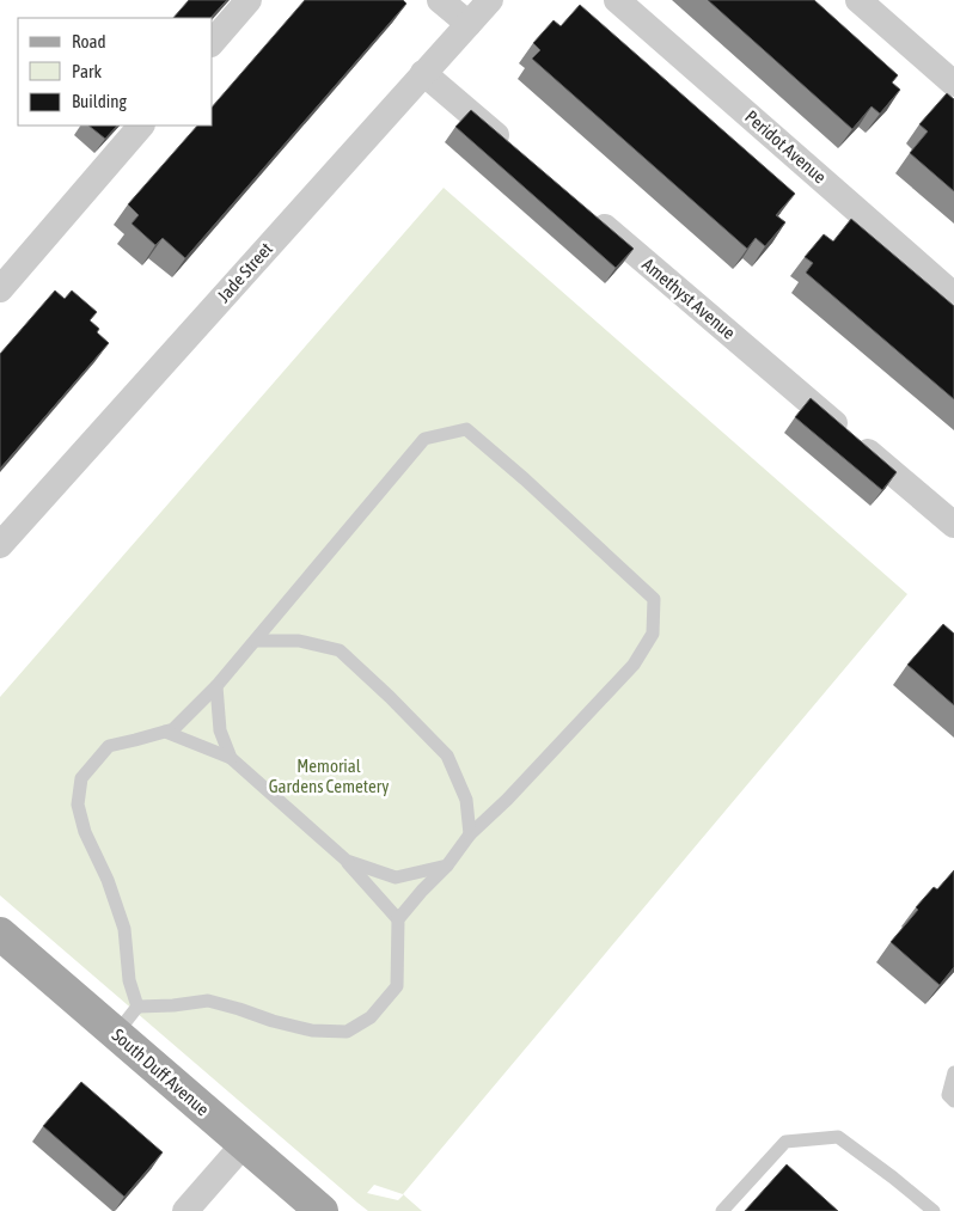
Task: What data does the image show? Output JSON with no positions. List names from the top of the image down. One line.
{"streets":{"main road":["South Duff Avenue"],"street":["Peridot Avenue","Jade Street","Amethyst Avenue"]},"parks":["Memorial Gardens Cemetery"],"legend":["Road","Park","Building"]}
